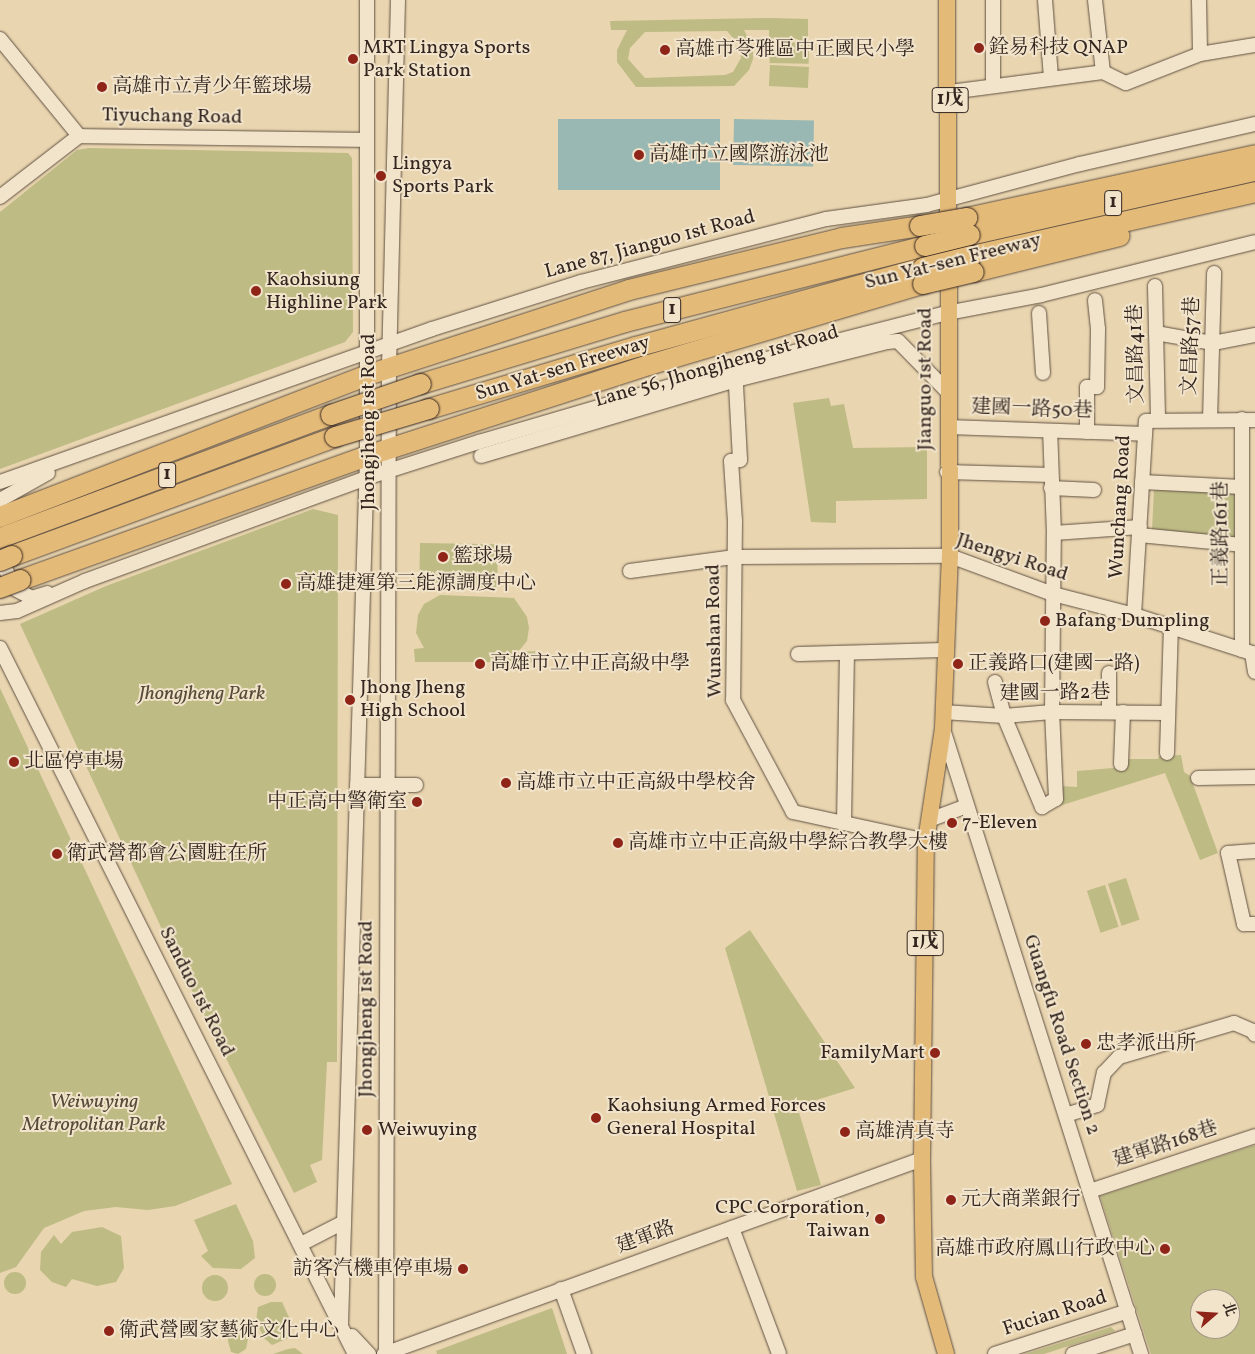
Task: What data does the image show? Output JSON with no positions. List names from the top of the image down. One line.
{"streets":{"highway":["1","Sun Yat-sen Freeway"],"main road":["1戊","Jianguo 1st Road"],"street":["Tiyuchang Road","Lane 87, Jianguo 1st Road","文昌路57巷","文昌路41巷","Lane 56, Jhongjheng 1st Road","建國一路50巷","Jhongjheng 1st Road","Wunchang Road","正義路161巷","Jhengyi Road","Wunshan Road","建國一路2巷","Sanduo 1st Road","Guangfu Road Section 2","建軍路168巷","建軍路","Fucian Road"]},"crossings":[["1戊","Jianguo 1st Road"],["1戊","Wunshan Road"],["1戊","建國一路2巷"],["1戊","Guangfu Road Section 2"],["1戊","建軍路"],["Tiyuchang Road","Jhongjheng 1st Road"],["Lane 87, Jianguo 1st Road","Jianguo 1st Road"],["Lane 87, Jianguo 1st Road","Jhongjheng 1st Road"],["文昌路57巷","Wunchang Road"],["文昌路41巷","Wunchang Road"],["Lane 56, Jhongjheng 1st Road","Jianguo 1st Road"],["Lane 56, Jhongjheng 1st Road","Wunshan Road"],["Jianguo 1st Road","建國一路50巷"],["Jianguo 1st Road","Jhengyi Road"],["Jianguo 1st Road","建國一路2巷"],["Jianguo 1st Road","Guangfu Road Section 2"],["建國一路50巷","Wunchang Road"],["Jhongjheng 1st Road","Sanduo 1st Road"],["Jhongjheng 1st Road","建軍路"],["Wunchang Road","正義路161巷"],["Wunchang Road","Jhengyi Road"],["正義路161巷","Jhengyi Road"],["Jhengyi Road","Wunshan Road"],["建國一路2巷","Guangfu Road Section 2"],["Guangfu Road Section 2","建軍路168巷"],["Guangfu Road Section 2","Fucian Road"]],"parks":["Jhongjheng Park","Weiwuying Metropolitan Park"],"places":["銓易科技 QNAP","高雄市苓雅區中正國民小學","MRT Lingya Sports Park Station","高雄市立青少年籃球場","高雄市立國際游泳池","Lingya Sports Park","Kaohsiung Highline Park","籃球場","高雄捷運第三能源調度中心","Bafang Dumpling","高雄市立中正高級中學","正義路口(建國一路)","Jhong Jheng High School","北區停車場","高雄市立中正高級中學校舍","中正高中警衛室","7-Eleven","高雄市立中正高級中學綜合教學大樓","衛武營都會公園駐在所","忠孝派出所","FamilyMart","Kaohsiung Armed Forces General Hospital","Weiwuying","高雄清真寺","元大商業銀行","CPC Corporation, Taiwan","高雄市政府鳳山行政中心","訪客汽機車停車場","衛武營國家藝術文化中心"],"north":"right"}
